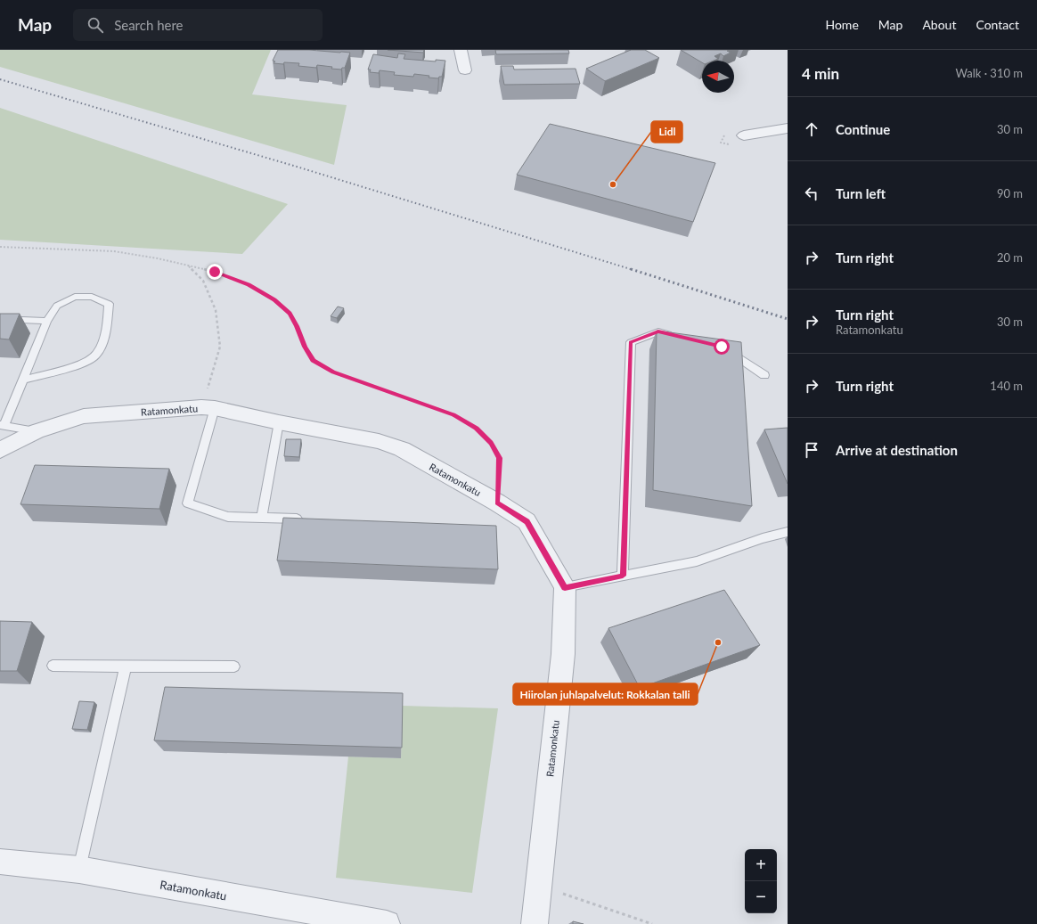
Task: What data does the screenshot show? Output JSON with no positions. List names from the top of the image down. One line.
{"streets":{"street":["Ratamonkatu"]},"places":["Lidl","Hiirolan juhlapalvelut: Rokkalan talli"],"north":"left","page":{"header":"Map","search":"Search here","nav":["Home","Map","About","Contact"],"heading":["4 min","Walk · 310 m"],"list":[["Continue","30 m"],["Turn left","90 m"],["Turn right","20 m"],["Turn right","Ratamonkatu","30 m"],["Turn right","140 m"],"Arrive at destination"],"map_buttons":["+","−"]}}
